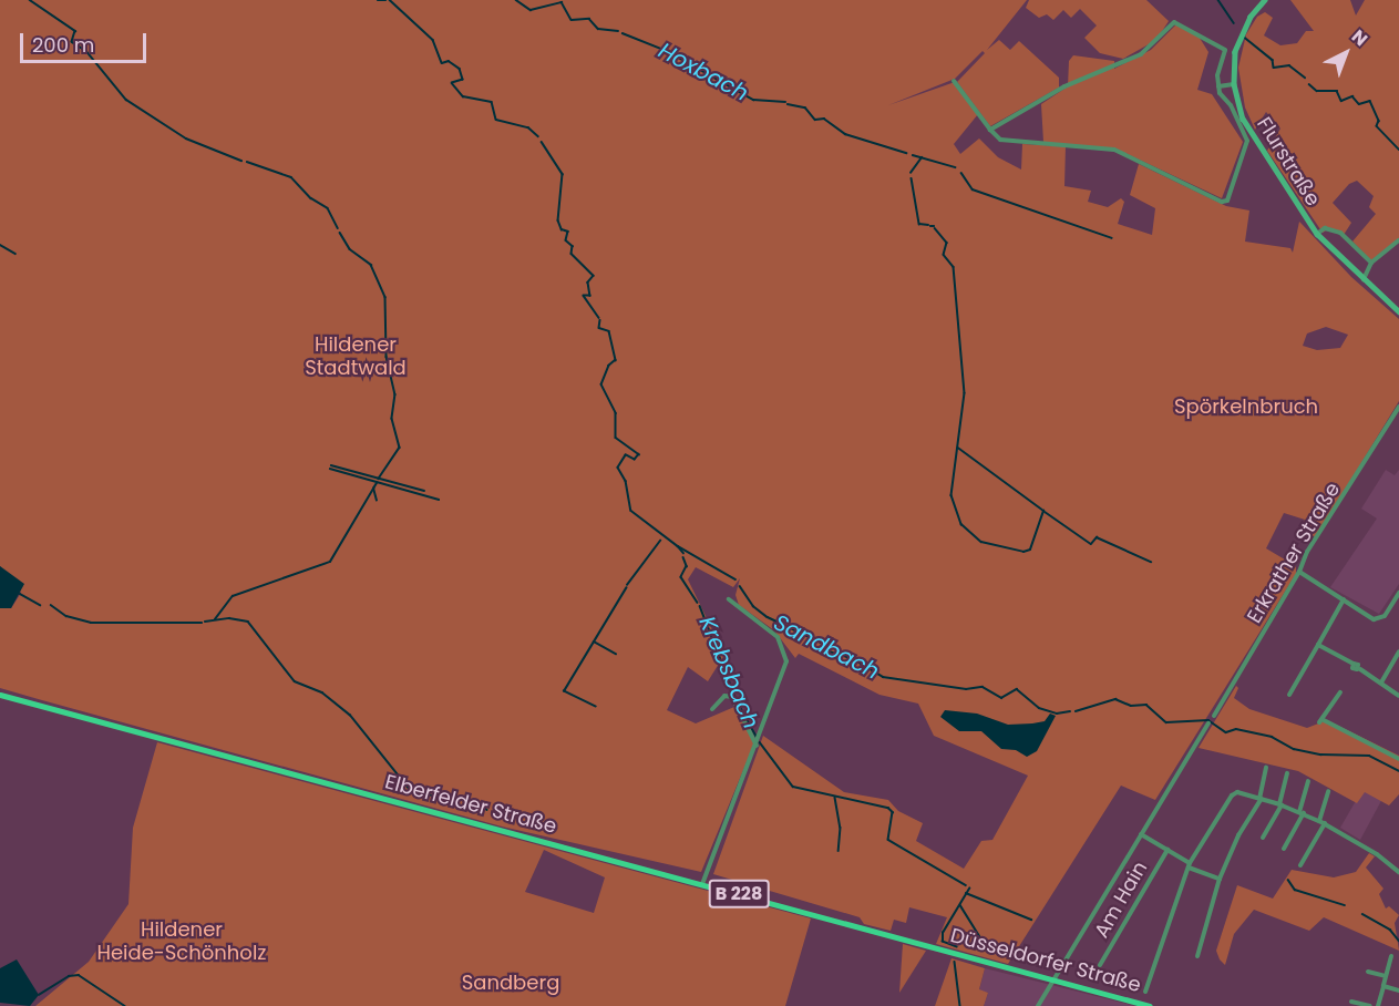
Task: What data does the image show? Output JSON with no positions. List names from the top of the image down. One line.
{"streets":{"main road":["Flurstraße","Elberfelder Straße","B 228","Düsseldorfer Straße"],"street":["Erkrather Straße","Am Hain"]},"crossings":[["Elberfelder Straße","Düsseldorfer Straße"]],"water":["Hoxbach","Sandbach","Krebsbach"],"parks":["Hildener Stadtwald","Spörkelnbruch","Hildener Heide-Schönholz","Sandberg"],"scale_bar":"200 m","north":"top right"}
